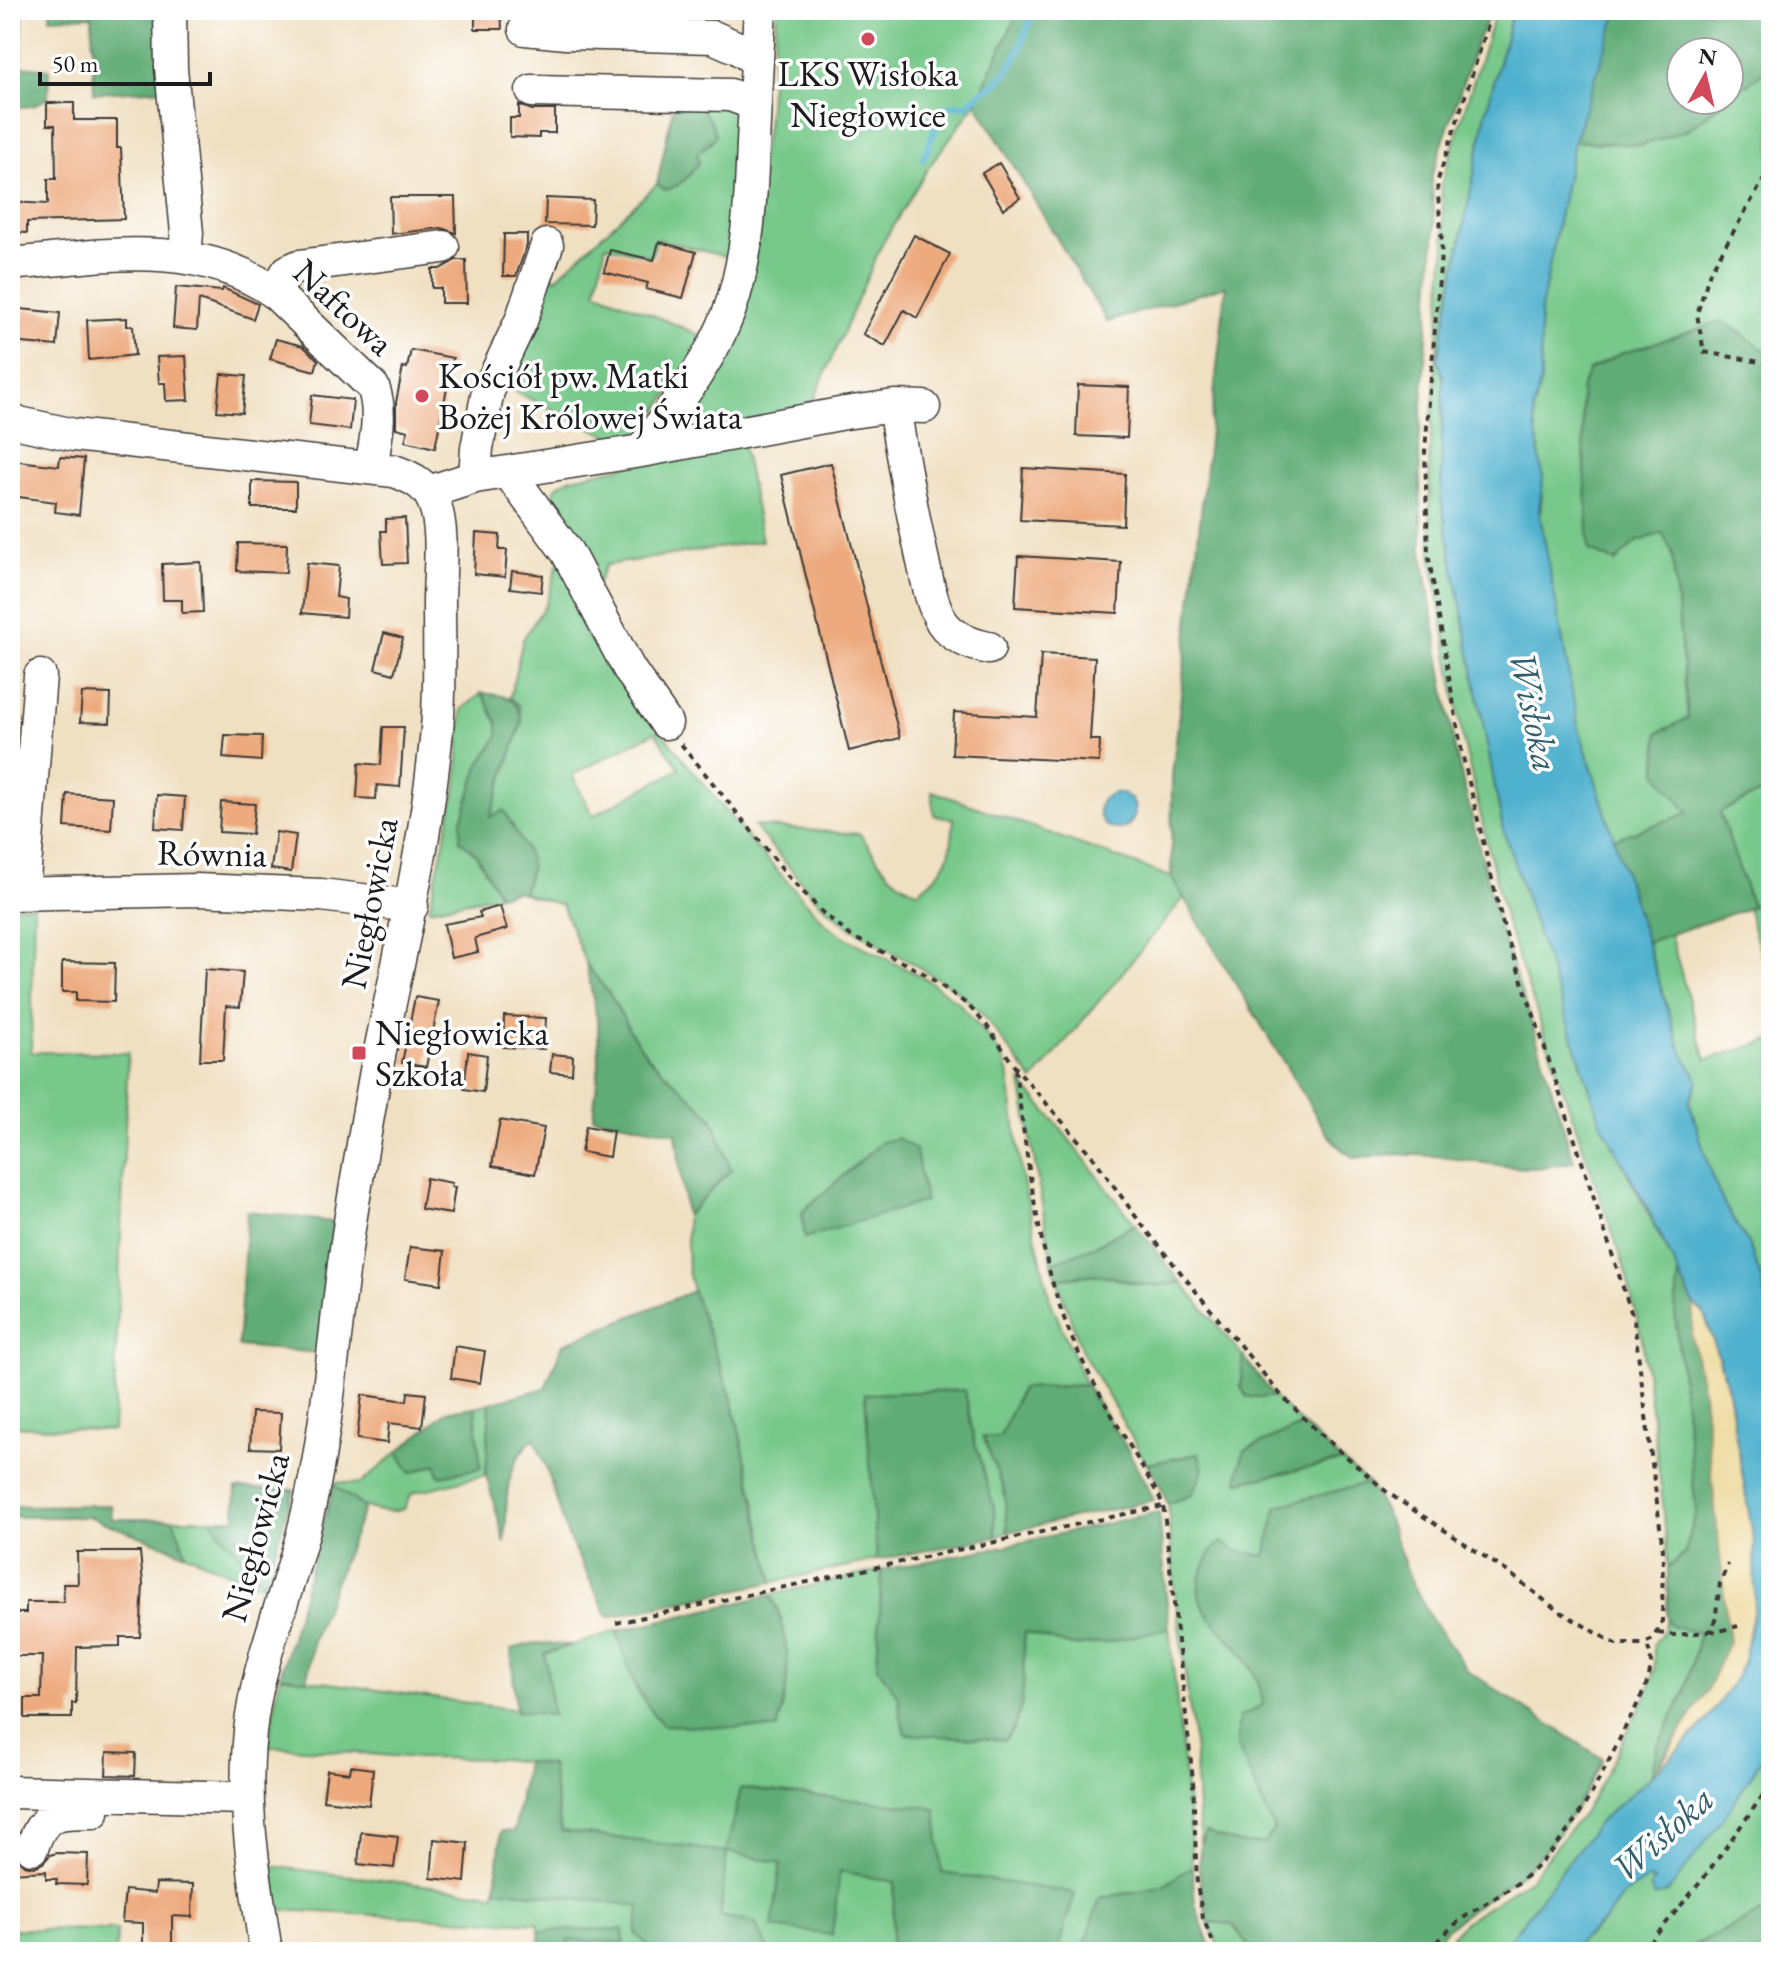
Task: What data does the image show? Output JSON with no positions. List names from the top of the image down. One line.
{"streets":{"street":["Naftowa","Równia","Niegłowicka"]},"crossings":[["Równia","Niegłowicka"]],"water":["Wisłoka"],"places":{"other":["LKS Wisłoka Niegłowice","Kościół pw. Matki Bożej Królowej Świata"],"transit":["Niegłowicka Szkoła"]},"scale_bar":"50 m","north":"top"}
